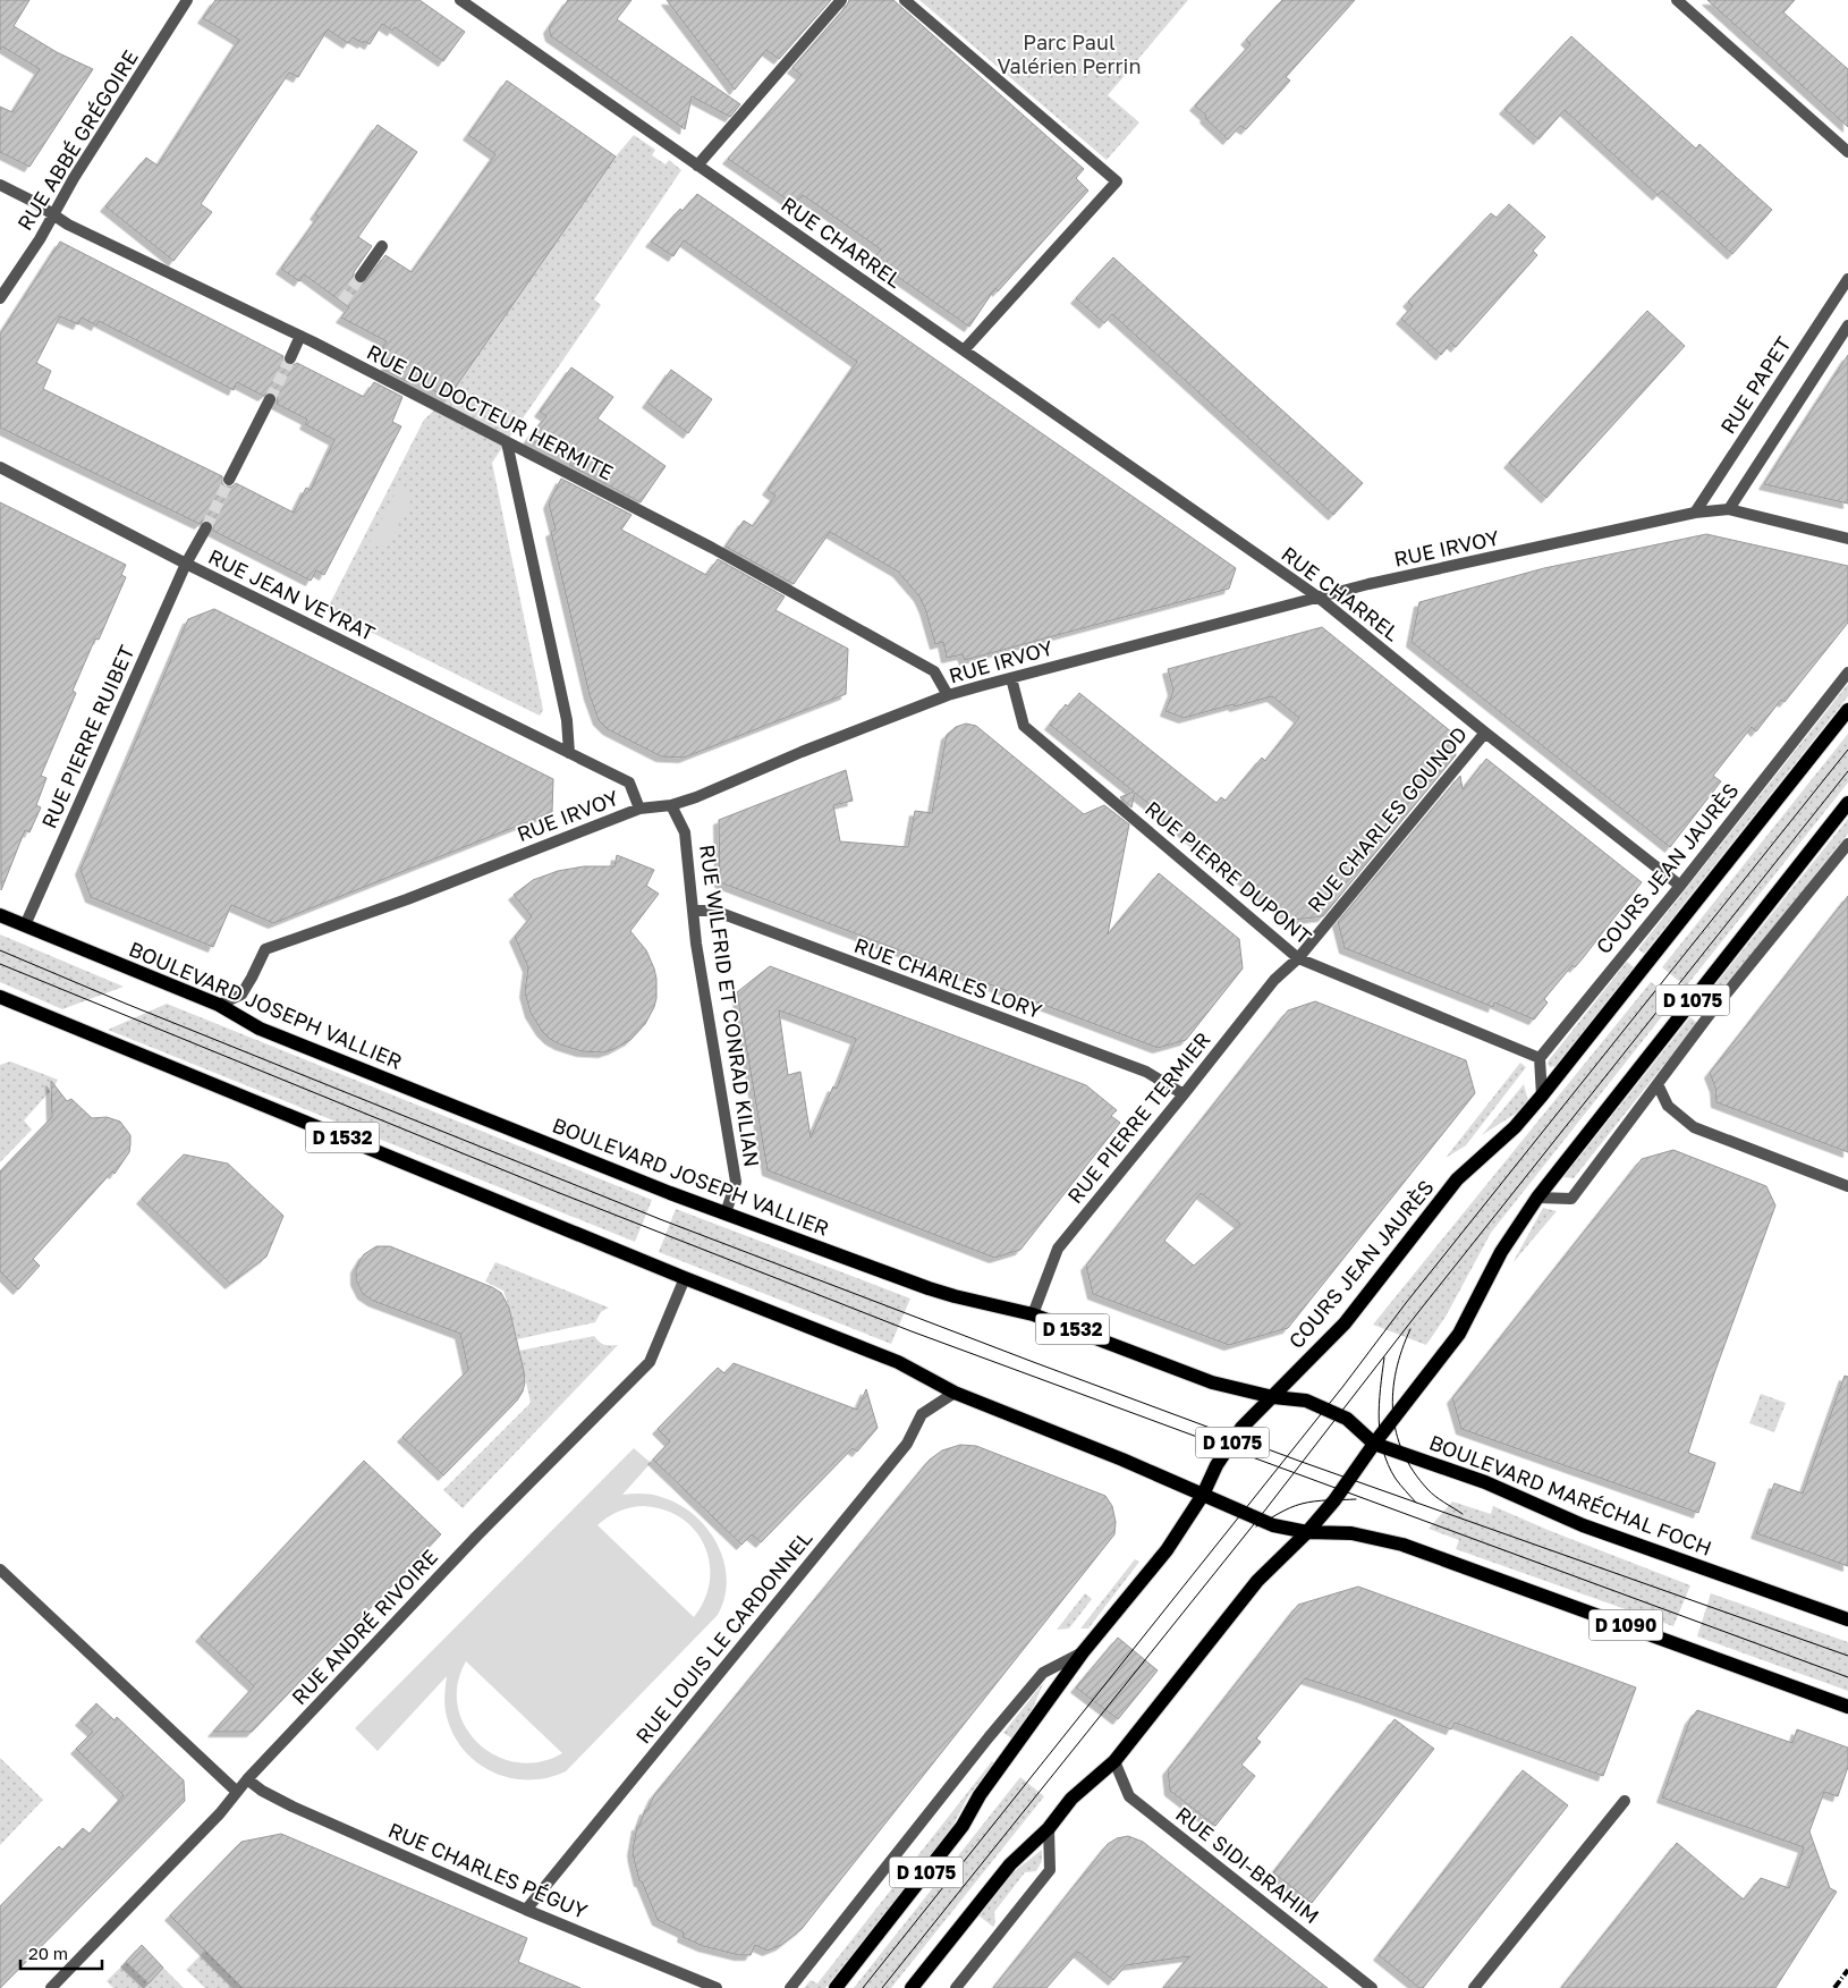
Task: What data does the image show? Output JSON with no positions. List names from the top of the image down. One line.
{"streets":{"main road":["COURS JEAN JAURÈS","D 1075","BOULEVARD JOSEPH VALLIER","D 1532","BOULEVARD MARÉCHAL FOCH","D 1090"],"street":["RUE ABBÉ GRÉGOIRE","RUE CHARREL","RUE PAPET","RUE DU DOCTEUR HERMITE","RUE IRVOY","RUE JEAN VEYRAT","RUE PIERRE RUIBET","RUE CHARLES GOUNOD","RUE PIERRE DUPONT","RUE CHARLES LORY","RUE WILFRID ET CONRAD KILIAN","RUE PIERRE TERMIER","RUE ANDRÉ RIVOIRE","RUE LOUIS LE CARDONNEL","RUE SIDI-BRAHIM","RUE CHARLES PÉGUY"]},"crossings":[["RUE ABBÉ GRÉGOIRE","RUE DU DOCTEUR HERMITE"],["RUE CHARREL","RUE IRVOY"],["RUE CHARREL","RUE CHARLES GOUNOD"],["RUE CHARREL","COURS JEAN JAURÈS"],["RUE PAPET","RUE IRVOY"],["RUE DU DOCTEUR HERMITE","RUE IRVOY"],["RUE IRVOY","RUE JEAN VEYRAT"],["RUE IRVOY","RUE PIERRE DUPONT"],["RUE IRVOY","BOULEVARD JOSEPH VALLIER"],["RUE IRVOY","RUE WILFRID ET CONRAD KILIAN"],["RUE JEAN VEYRAT","RUE PIERRE RUIBET"],["RUE PIERRE RUIBET","BOULEVARD JOSEPH VALLIER"],["RUE CHARLES GOUNOD","RUE PIERRE DUPONT"],["RUE CHARLES GOUNOD","RUE PIERRE TERMIER"],["COURS JEAN JAURÈS","RUE PIERRE DUPONT"],["COURS JEAN JAURÈS","D 1075"],["COURS JEAN JAURÈS","BOULEVARD JOSEPH VALLIER"],["COURS JEAN JAURÈS","D 1532"],["RUE PIERRE DUPONT","RUE PIERRE TERMIER"],["RUE CHARLES LORY","RUE WILFRID ET CONRAD KILIAN"],["RUE CHARLES LORY","RUE PIERRE TERMIER"],["D 1075","BOULEVARD JOSEPH VALLIER"],["D 1075","D 1532"],["D 1075","BOULEVARD MARÉCHAL FOCH"],["D 1075","D 1090"],["D 1075","RUE SIDI-BRAHIM"],["BOULEVARD JOSEPH VALLIER","RUE WILFRID ET CONRAD KILIAN"],["BOULEVARD JOSEPH VALLIER","RUE PIERRE TERMIER"],["BOULEVARD JOSEPH VALLIER","BOULEVARD MARÉCHAL FOCH"],["D 1532","RUE ANDRÉ RIVOIRE"],["D 1532","RUE LOUIS LE CARDONNEL"],["RUE ANDRÉ RIVOIRE","RUE CHARLES PÉGUY"],["RUE LOUIS LE CARDONNEL","RUE CHARLES PÉGUY"]],"parks":["Parc Paul Valérien Perrin"],"scale_bar":"20 m"}
